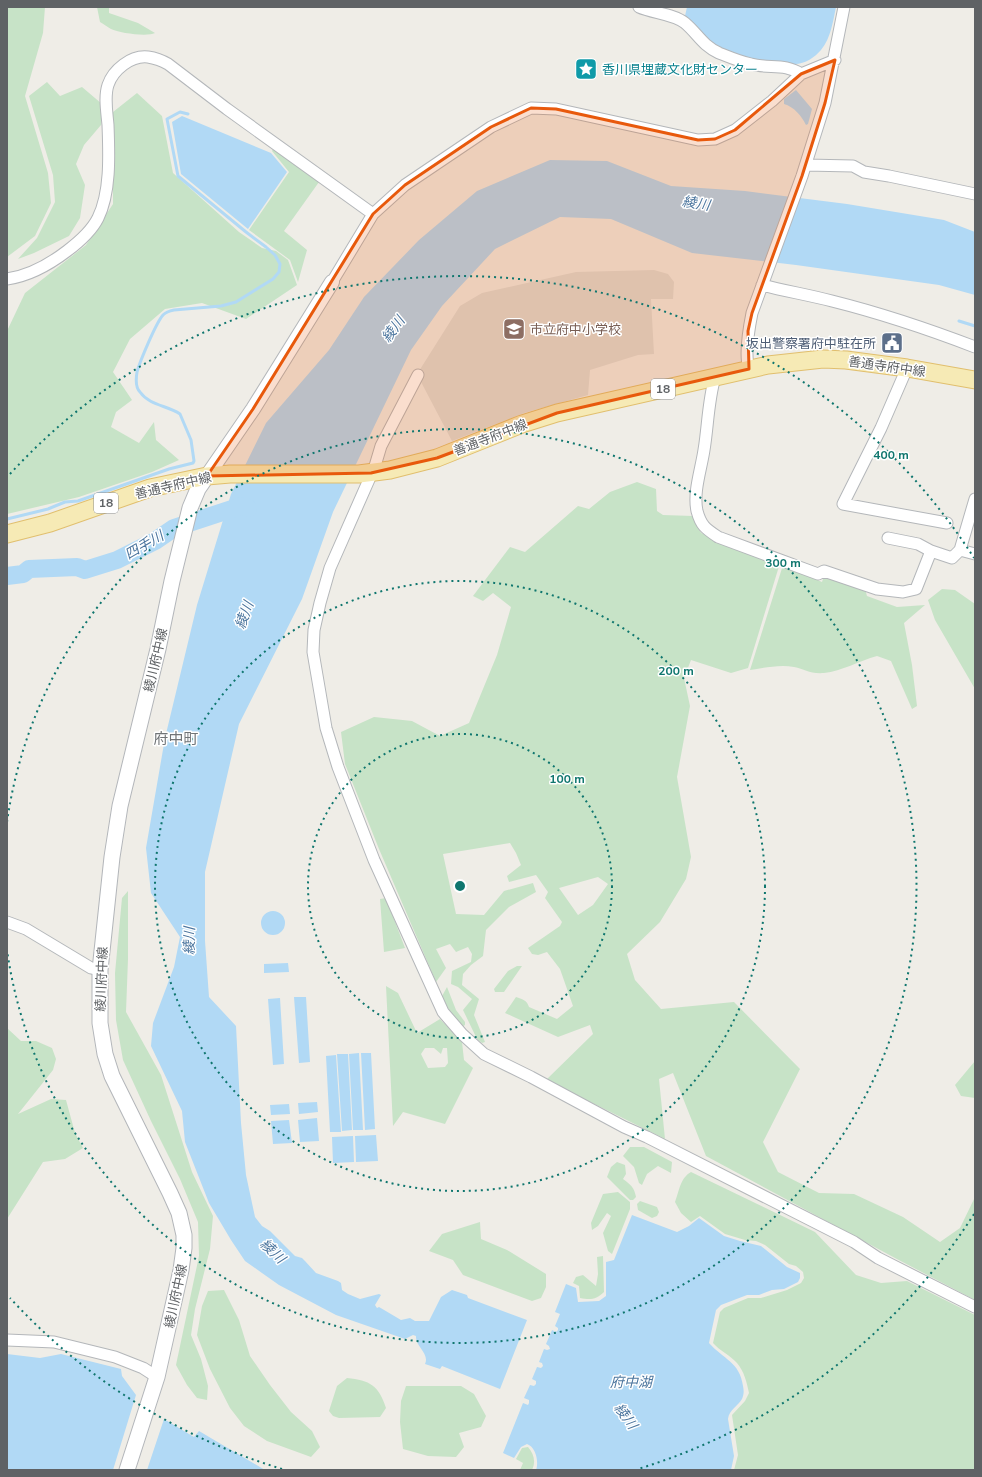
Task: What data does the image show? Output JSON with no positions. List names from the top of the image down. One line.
{"streets":{"main road":["善通寺府中線","18","綾川府中線"]},"crossings":[["善通寺府中線","綾川府中線"]],"districts":["府中町"],"water":["綾川","四手川","府中湖"],"places":{"place":["香川県埋蔵文化財センター"],"school or university":["市立府中小学校"],"public building":["坂出警察署府中駐在所"]},"rings":["400 m","300 m","200 m","100 m"]}
